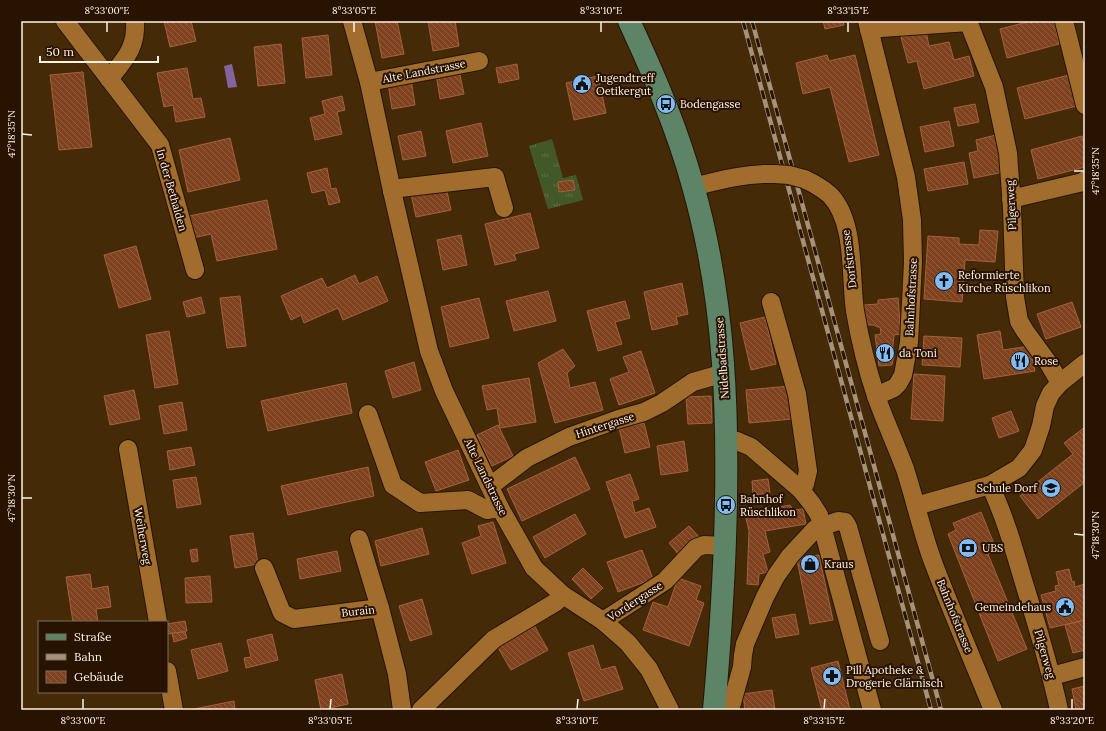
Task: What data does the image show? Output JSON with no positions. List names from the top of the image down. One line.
{"streets":{"main road":["Nidelbadstrasse"],"street":["Alte Landstrasse","In der Bethalden","Pilgerweg","Dorfstrasse","Bahnhofstrasse","Hintergasse","Weiherweg","Vordergasse","Burain"]},"crossings":[["Alte Landstrasse","Hintergasse"],["Alte Landstrasse","Vordergasse"],["Dorfstrasse","Bahnhofstrasse"],["Dorfstrasse","Nidelbadstrasse"],["Nidelbadstrasse","Hintergasse"],["Nidelbadstrasse","Vordergasse"]],"places":{"public building":["Jugendtreff Oetikergut","Gemeindehaus"],"bus stop":["Bodengasse","Bahnhof Rüschlikon"],"church":["Reformierte Kirche Rüschlikon"],"restaurant":["da Toni","Rose"],"school or university":["Schule Dorf"],"bank":["UBS"],"shop":["Kraus"],"pharmacy":["Pill Apotheke & Drogerie Glärnisch"]},"legend":["Straße","Bahn","Gebäude"],"scale_bar":"50 m","coordinates":["8°33'00\"E","8°33'05\"E","8°33'10\"E","8°33'15\"E","47°18'35\"N","47°18'30\"N","8°33'20\"E"]}
